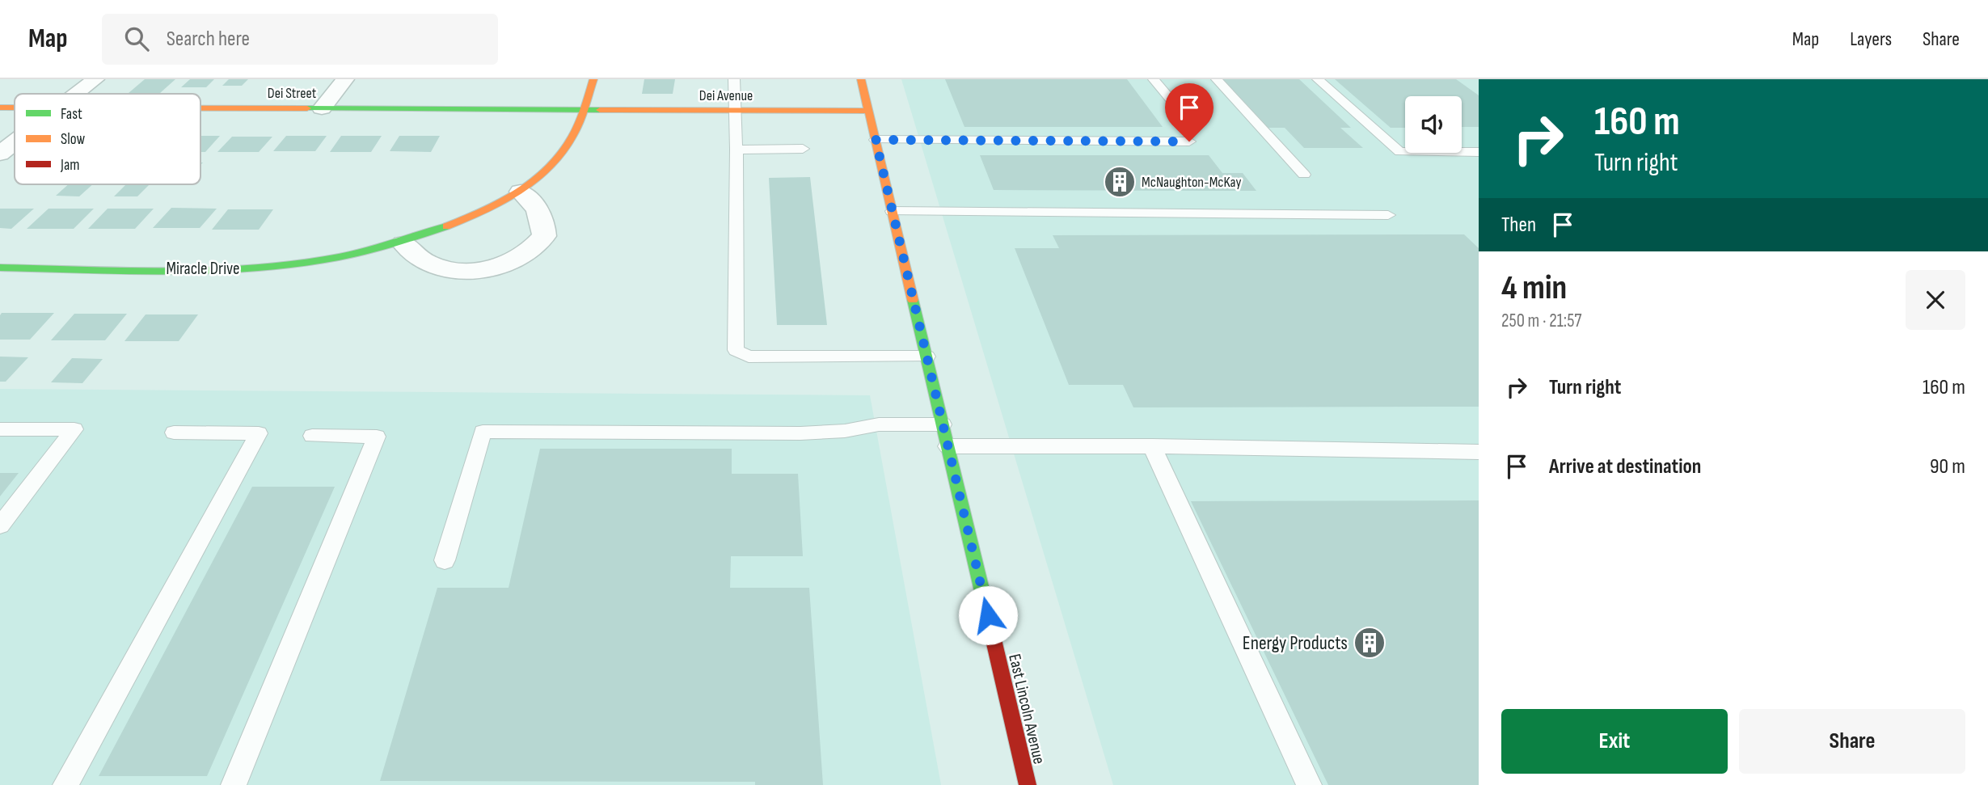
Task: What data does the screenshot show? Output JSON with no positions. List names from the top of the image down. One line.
{"streets":{"street":["Dei Street","Dei Avenue","Miracle Drive","East Lincoln Avenue"]},"crossings":[["Dei Street","Dei Avenue"],["Dei Street","Miracle Drive"],["Dei Avenue","Miracle Drive"],["Dei Avenue","East Lincoln Avenue"]],"places":{"building":["McNaughton-McKay","Energy Products"]},"legend":["Fast","Slow","Jam"],"page":{"header":"Map","search":"Search here","nav":["Map","Layers","Share"],"turn":["160 m","Turn right"],"then":"Then","heading":["4 min","250 m · 21:57"],"list":[{"name":"Turn right","value":"160 m"},{"name":"Arrive at destination","value":"90 m"}],"buttons":["Exit","Share"]}}
